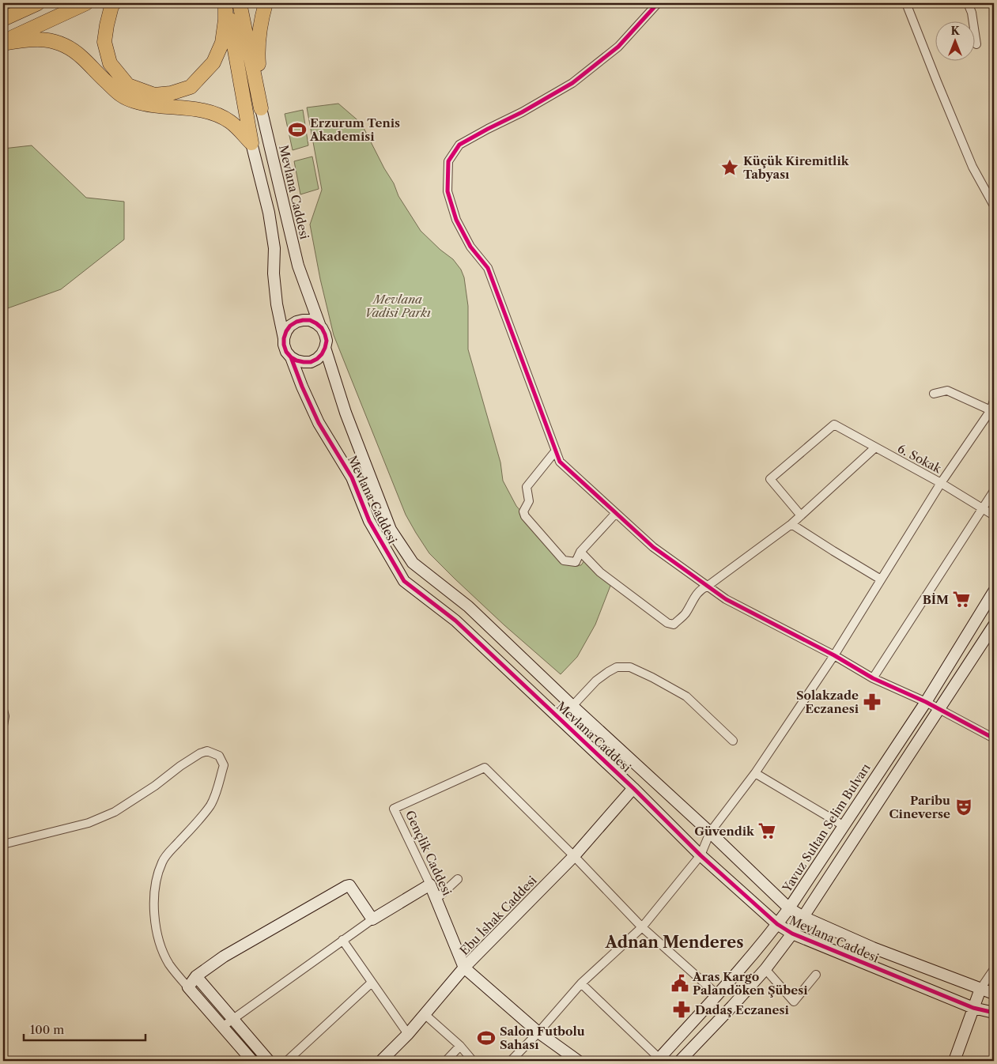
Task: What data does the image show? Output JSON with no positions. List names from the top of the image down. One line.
{"streets":{"street":["Mevlana Caddesi","6. Sokak","Yavuz Sultan Selim Bulvarı","Gençlik Caddesi","Ebu İshak Caddesi"]},"crossings":[["Mevlana Caddesi","Yavuz Sultan Selim Bulvarı"],["Mevlana Caddesi","Ebu İshak Caddesi"],["Yavuz Sultan Selim Bulvarı","Gençlik Caddesi"],["Gençlik Caddesi","Ebu İshak Caddesi"]],"districts":["Adnan Menderes"],"parks":["Mevlana Vadisi Parkı"],"places":{"sports":["Erzurum Tenis Akademisi","Salon Futbolu Sahası"],"place":["Küçük Kiremitlik Tabyası"],"supermarket":["BİM","Güvendik"],"pharmacy":["Solakzade Eczanesi","Dadaş Eczanesi"],"theatre":["Paribu Cineverse"],"public building":["Aras Kargo Palandöken Şübesi"]},"scale_bar":"100 m","north":"top"}
